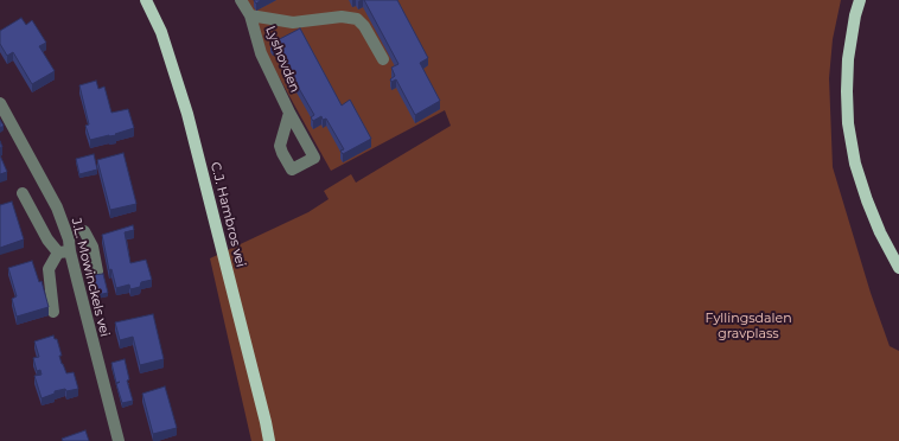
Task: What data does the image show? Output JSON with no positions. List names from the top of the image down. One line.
{"streets":{"main road":["C.J. Hambros vei"],"street":["Lyshovden","J.L. Mowinckels vei"]},"parks":["Fyllingsdalen gravplass"]}
